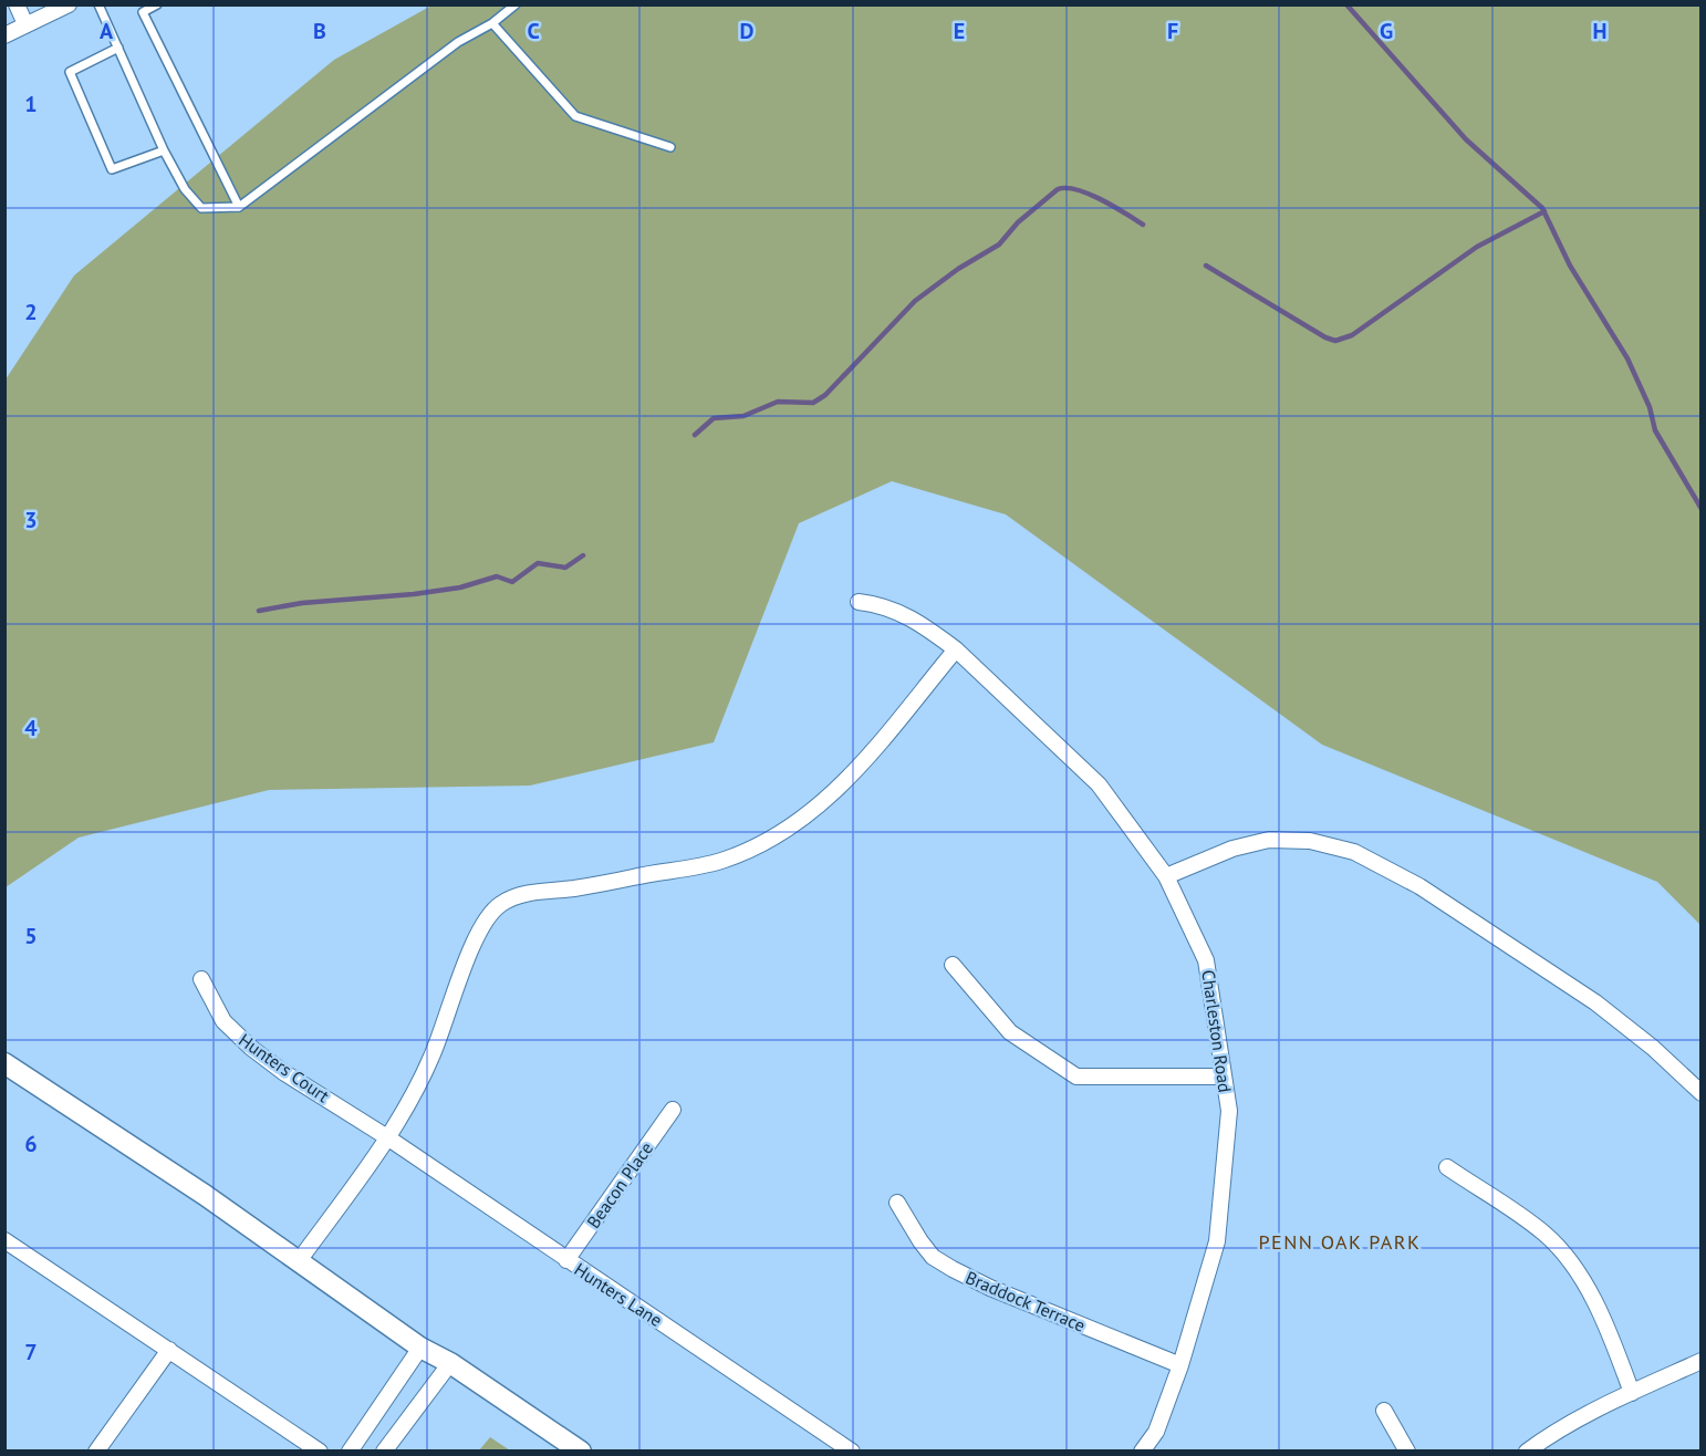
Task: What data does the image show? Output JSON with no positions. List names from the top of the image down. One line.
{"streets":{"street":["Charleston Road","Hunters Court","Beacon Place","Hunters Lane","Braddock Terrace"]},"crossings":[["Charleston Road","Braddock Terrace"],["Hunters Court","Hunters Lane"],["Beacon Place","Hunters Lane"]],"districts":["PENN OAK PARK"],"grid":{"columns":["A","B","C","D","E","F","G","H"],"rows":["1","2","3","4","5","6","7"]}}
